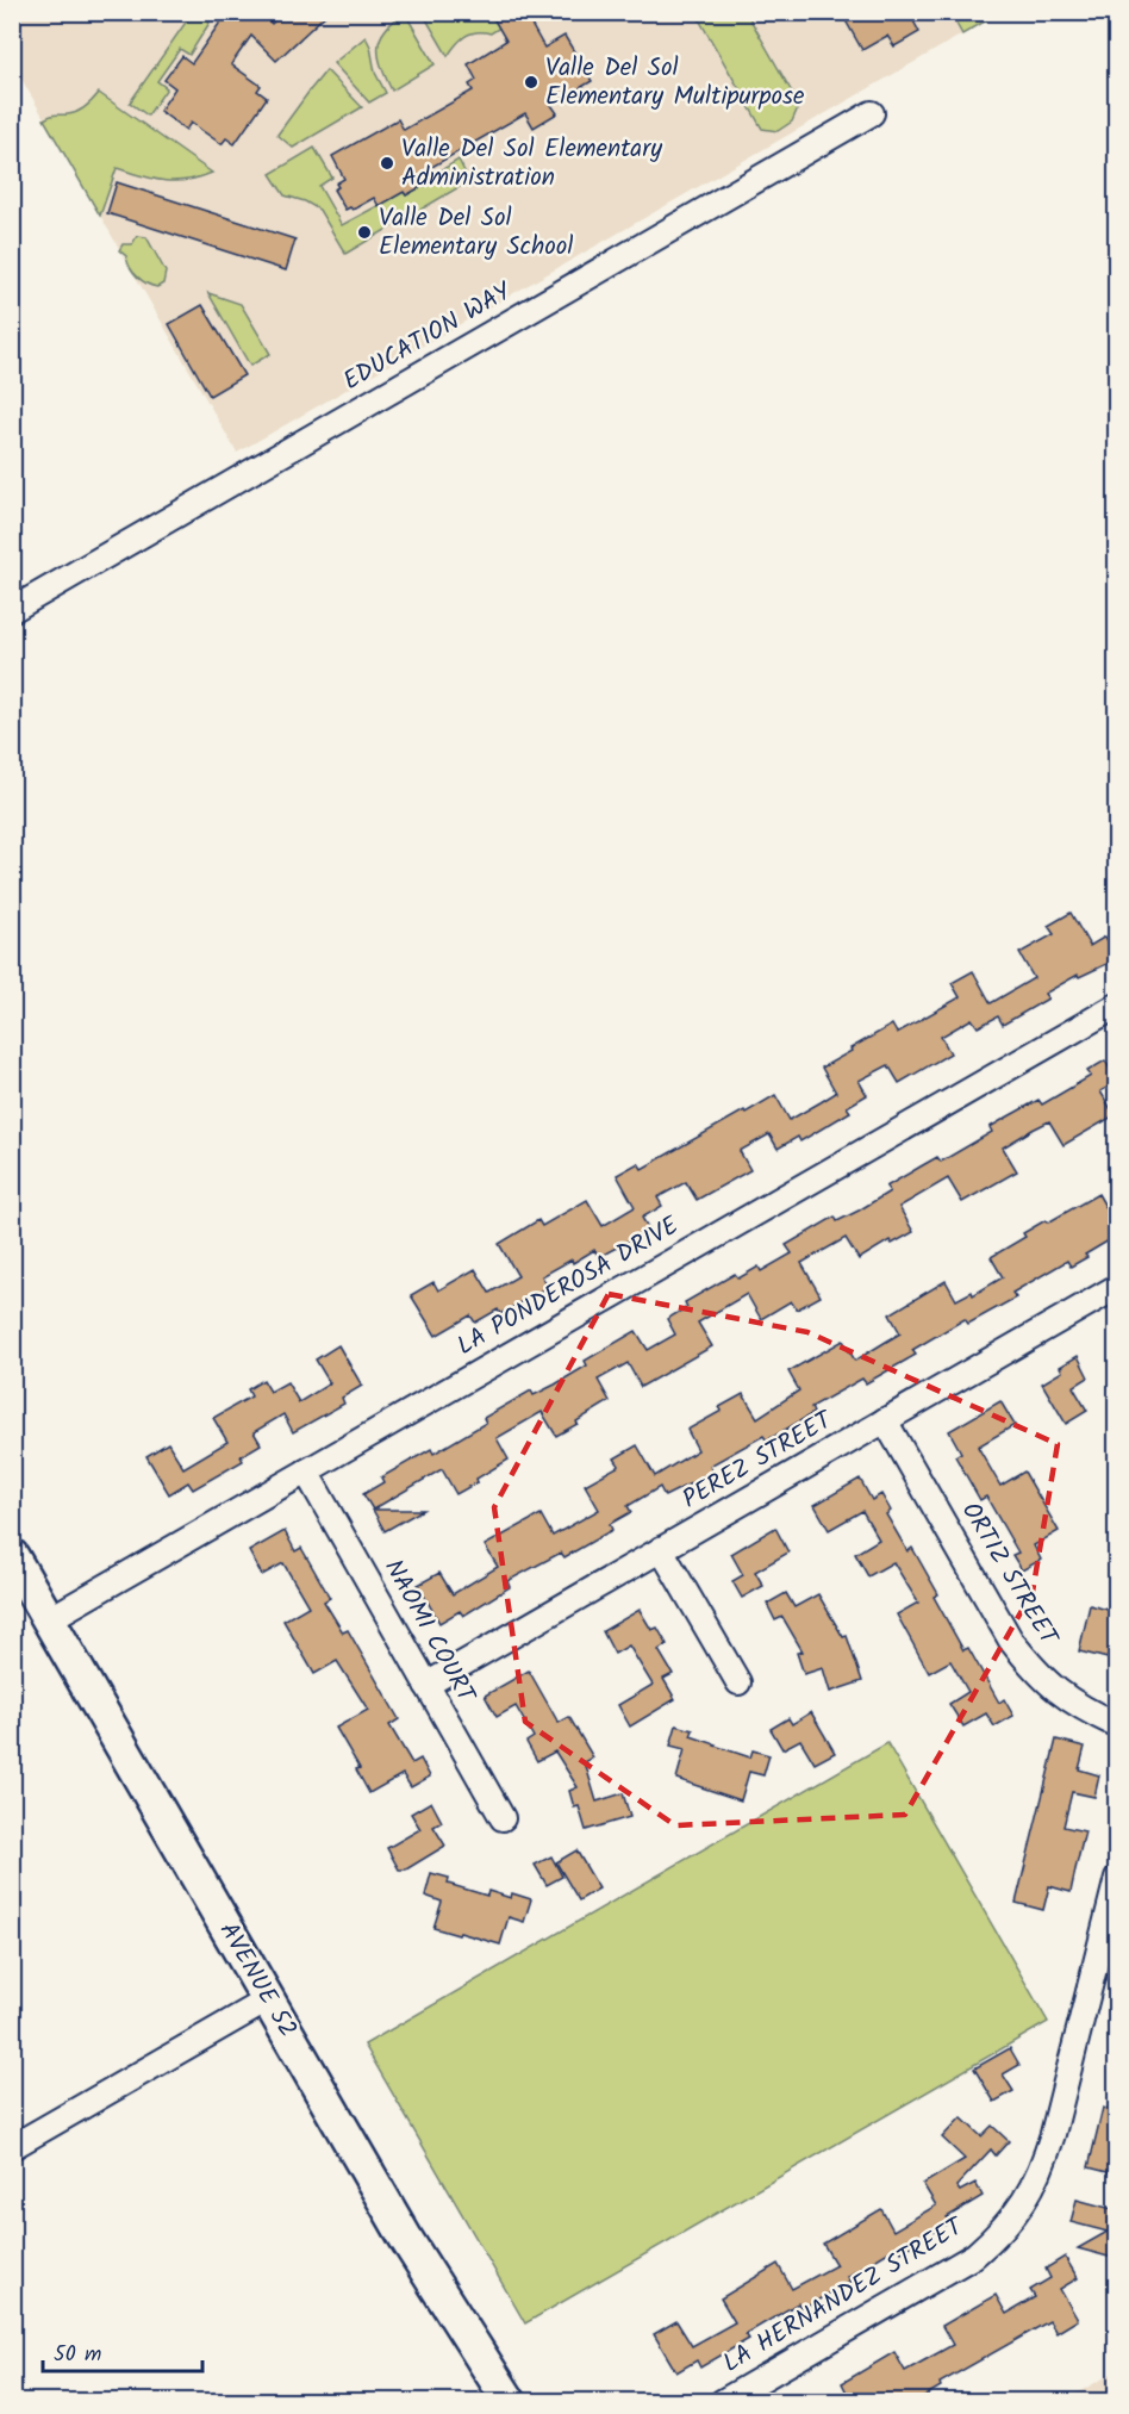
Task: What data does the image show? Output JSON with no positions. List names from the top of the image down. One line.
{"streets":{"main road":["AVENUE 52"],"street":["EDUCATION WAY","LA PONDEROSA DRIVE","PEREZ STREET","ORTIZ STREET","NAOMI COURT","LA HERNANDEZ STREET"]},"crossings":[["LA PONDEROSA DRIVE","NAOMI COURT"],["LA PONDEROSA DRIVE","AVENUE 52"],["PEREZ STREET","ORTIZ STREET"],["PEREZ STREET","NAOMI COURT"]],"places":["Valle Del Sol Elementary Multipurpose","Valle Del Sol Elementary Administration","Valle Del Sol Elementary School"],"scale_bar":"50 m"}
